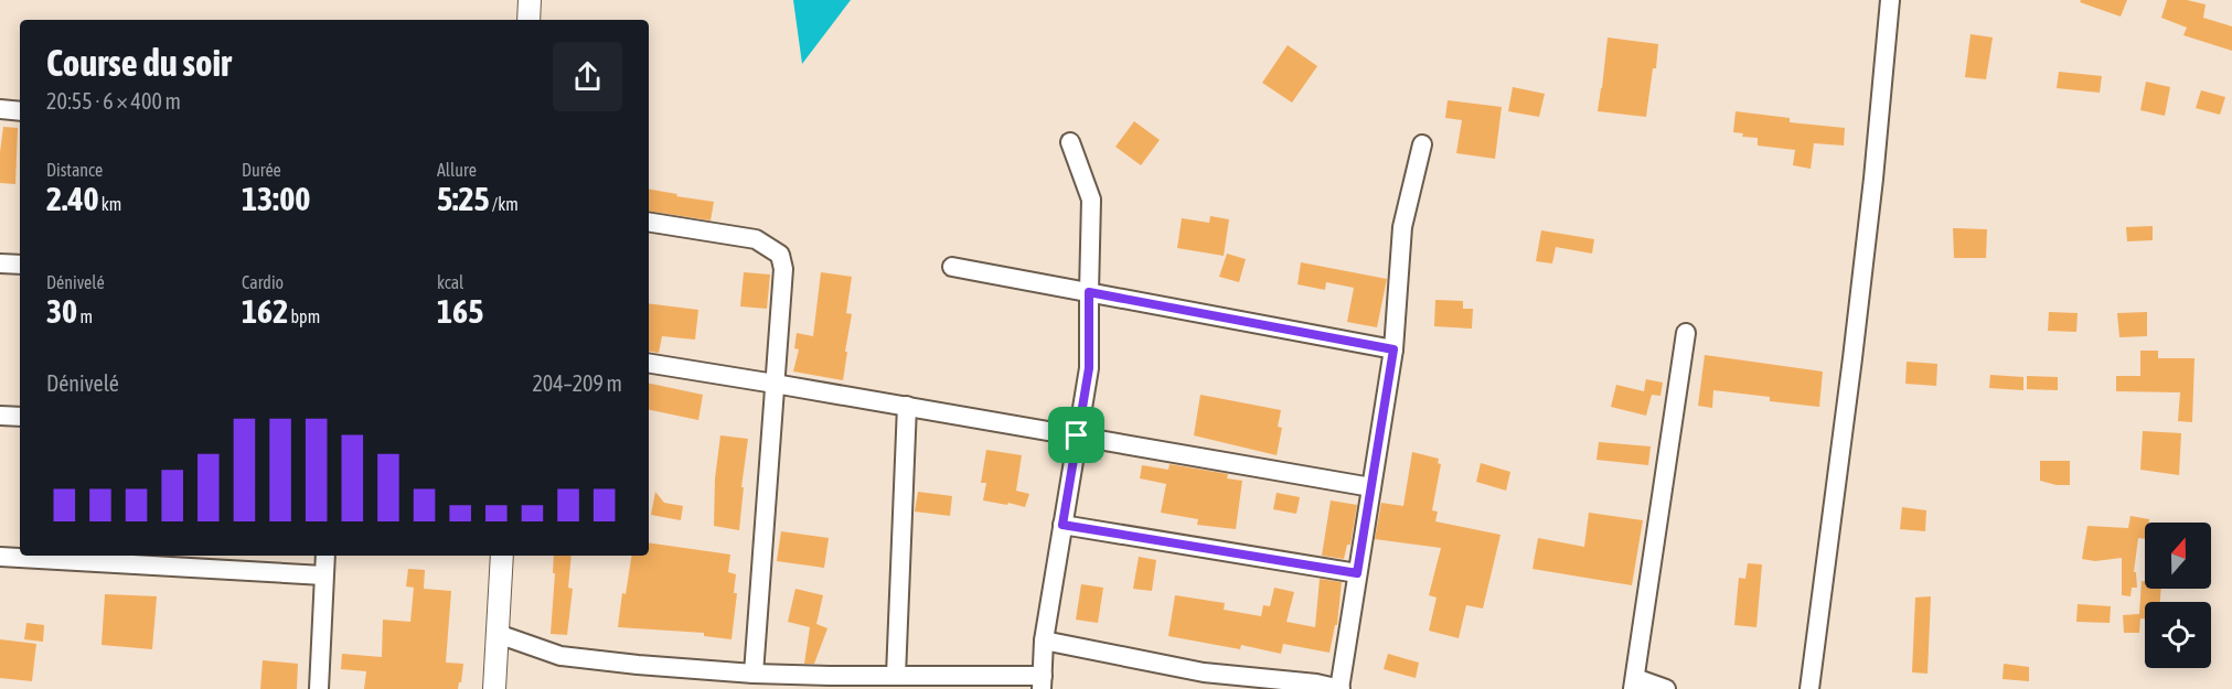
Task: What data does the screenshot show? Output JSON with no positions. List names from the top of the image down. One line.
{"north":"top","page":{"heading":["Course du soir","20:55 · 6 × 400 m"],"stats":[["Distance","2.40 km"],["Durée","13:00"],["Allure","5:25 /km"],["Dénivelé","30 m"],["Cardio","162 bpm"],["kcal","165"]],"chart":["Dénivelé","204–209 m"]}}
